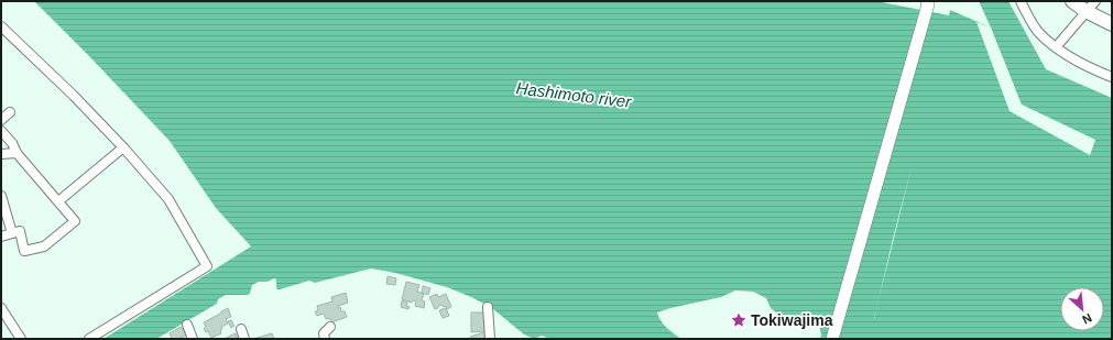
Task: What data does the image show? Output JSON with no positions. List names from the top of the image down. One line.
{"water":["Hashimoto river"],"places":{"place":["Tokiwajima"]},"north":"bottom right"}
